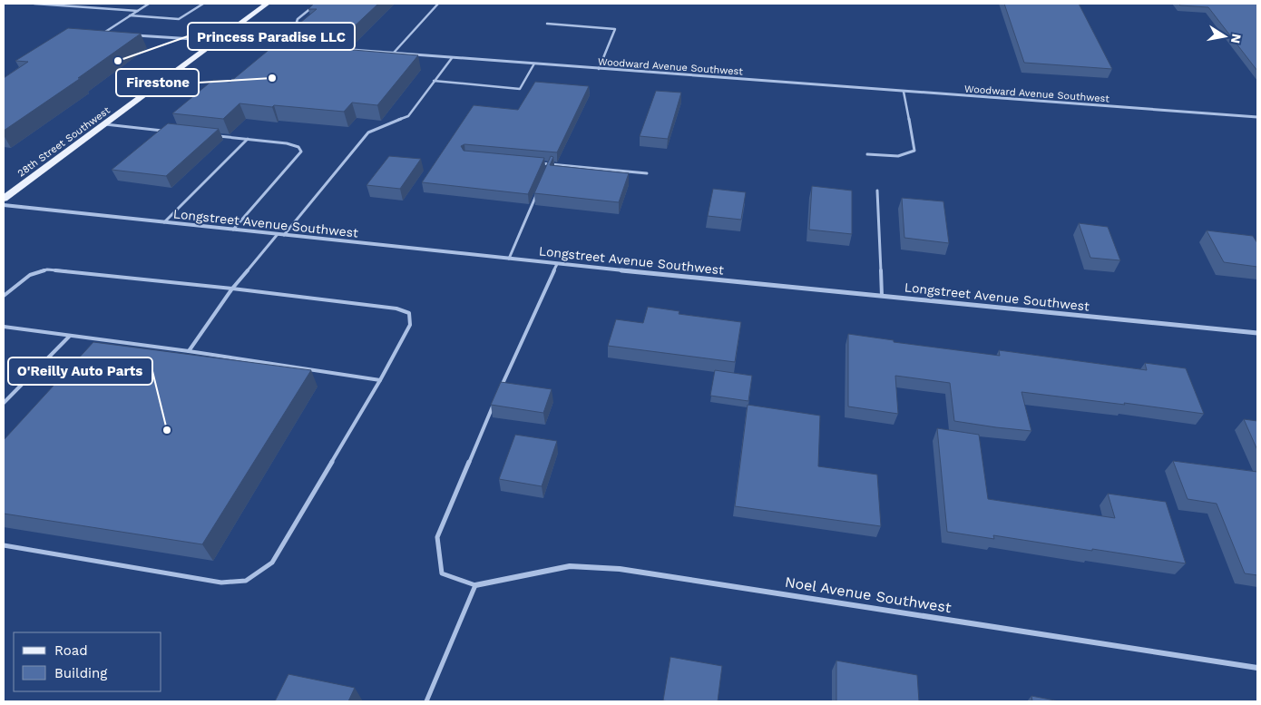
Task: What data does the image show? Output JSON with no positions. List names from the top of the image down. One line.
{"streets":{"main road":["28th Street Southwest"],"street":["Woodward Avenue Southwest","Longstreet Avenue Southwest","Noel Avenue Southwest"]},"places":["Princess Paradise LLC","Firestone","O'Reilly Auto Parts"],"legend":["Road","Building"],"north":"right"}
